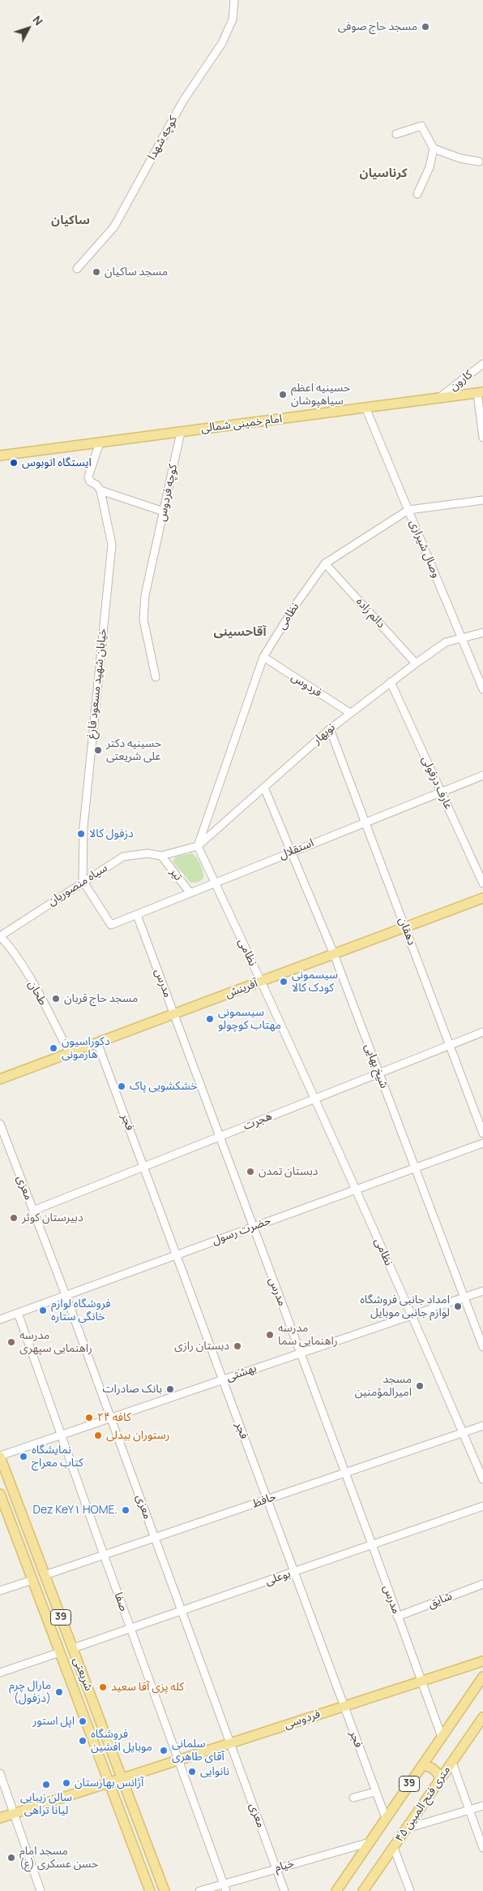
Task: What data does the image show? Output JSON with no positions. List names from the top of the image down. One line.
{"streets":{"main road":["امام خمینی شمالی","آفرینش","39","شریعتی","فردوسی","۴۵ متری فتح المبین"],"street":["کوچه شهدا","کارون","کوچه فردوس","وصال شیرازی","دائم زاده","نظامی","خیابان شهید مسعود فارغ","فردوس","نوبهار","عارف دزفولی","استقلال","تیر","سیاه منصوریان","دهقان","مدرس","طحان","شیخ بهایی","هجرت","فجر","معزی","حضرت رسول","بهشتی","حافظ","بوعلی","شایق","صفا","خیام"]},"crossings":[["کارون","امام خمینی شمالی"],["امام خمینی شمالی","کوچه فردوس"],["امام خمینی شمالی","وصال شیرازی"],["امام خمینی شمالی","خیابان شهید مسعود فارغ"],["وصال شیرازی","نظامی"],["وصال شیرازی","نوبهار"],["دائم زاده","نظامی"],["دائم زاده","نوبهار"],["نظامی","فردوس"],["نظامی","نوبهار"],["نظامی","استقلال"],["نظامی","سیاه منصوریان"],["نظامی","آفرینش"],["نظامی","هجرت"],["نظامی","حضرت رسول"],["نظامی","بهشتی"],["نظامی","حافظ"],["خیابان شهید مسعود فارغ","استقلال"],["خیابان شهید مسعود فارغ","سیاه منصوریان"],["فردوس","نوبهار"],["نوبهار","عارف دزفولی"],["نوبهار","سیاه منصوریان"],["نوبهار","دهقان"],["نوبهار","شیخ بهایی"],["عارف دزفولی","استقلال"],["استقلال","تیر"],["استقلال","سیاه منصوریان"],["استقلال","دهقان"],["استقلال","مدرس"],["استقلال","شیخ بهایی"],["تیر","سیاه منصوریان"],["سیاه منصوریان","طحان"],["دهقان","آفرینش"],["دهقان","هجرت"],["مدرس","آفرینش"],["مدرس","هجرت"],["مدرس","حضرت رسول"],["مدرس","بهشتی"],["مدرس","حافظ"],["مدرس","بوعلی"],["مدرس","شایق"],["مدرس","فردوسی"],["مدرس","۴۵ متری فتح المبین"],["آفرینش","طحان"],["آفرینش","شیخ بهایی"],["آفرینش","فجر"],["شیخ بهایی","هجرت"],["شیخ بهایی","حضرت رسول"],["شیخ بهایی","بهشتی"],["هجرت","فجر"],["هجرت","معزی"],["فجر","حضرت رسول"],["فجر","بهشتی"],["فجر","حافظ"],["فجر","بوعلی"],["فجر","فردوسی"],["فجر","۴۵ متری فتح المبین"],["معزی","حضرت رسول"],["معزی","بهشتی"],["معزی","حافظ"],["معزی","بوعلی"],["معزی","فردوسی"],["معزی","خیام"],["حضرت رسول","صفا"],["بهشتی","صفا"],["بهشتی","شریعتی"],["حافظ","صفا"],["حافظ","شریعتی"],["بوعلی","صفا"],["بوعلی","شریعتی"],["صفا","فردوسی"],["صفا","خیام"],["شریعتی","فردوسی"],["۴۵ متری فتح المبین","خیام"]],"districts":["کرناسیان","ساکیان","آقاحسینی"],"places":["مسجد حاج صوفی","مسجد ساکیان","حسینیه اعظم سیاهپوشان","ایستگاه اتوبوس","حسینیه دکتر علی شریعتی","دزفول کالا","سیسمونی کودک کالا","مسجد حاج قربان","سیسمونی مهتاب کوچولو","دکوراسیون هارمونی","خشکشویی پاک","دبستان تمدن","دبیرستان کوثر","امداد جانبی فروشگاه لوازم جانبی موبایل","فروشگاه لوازم خانگی ستاره","مدرسه راهنمایی سما","مدرسه راهنمایی سپهری","دبستان رازی","مسجد امیرالمؤمنین","بانک صادرات","کافه ۲۴","رستوران بیدلی","نمایشگاه کتاب معراج","Dez KeY۱ HOME.","کله پزی آقا سعید","مارال چرم (دزفول)","اپل استور","فروشگاه موبایل افشین","سلمانی آقای طاهری","نانوایی","آژانس بهارستان","سالن زیبایی لیانا تراهی","مسجد امام حسن عسکری (ع)"],"north":"top right"}
